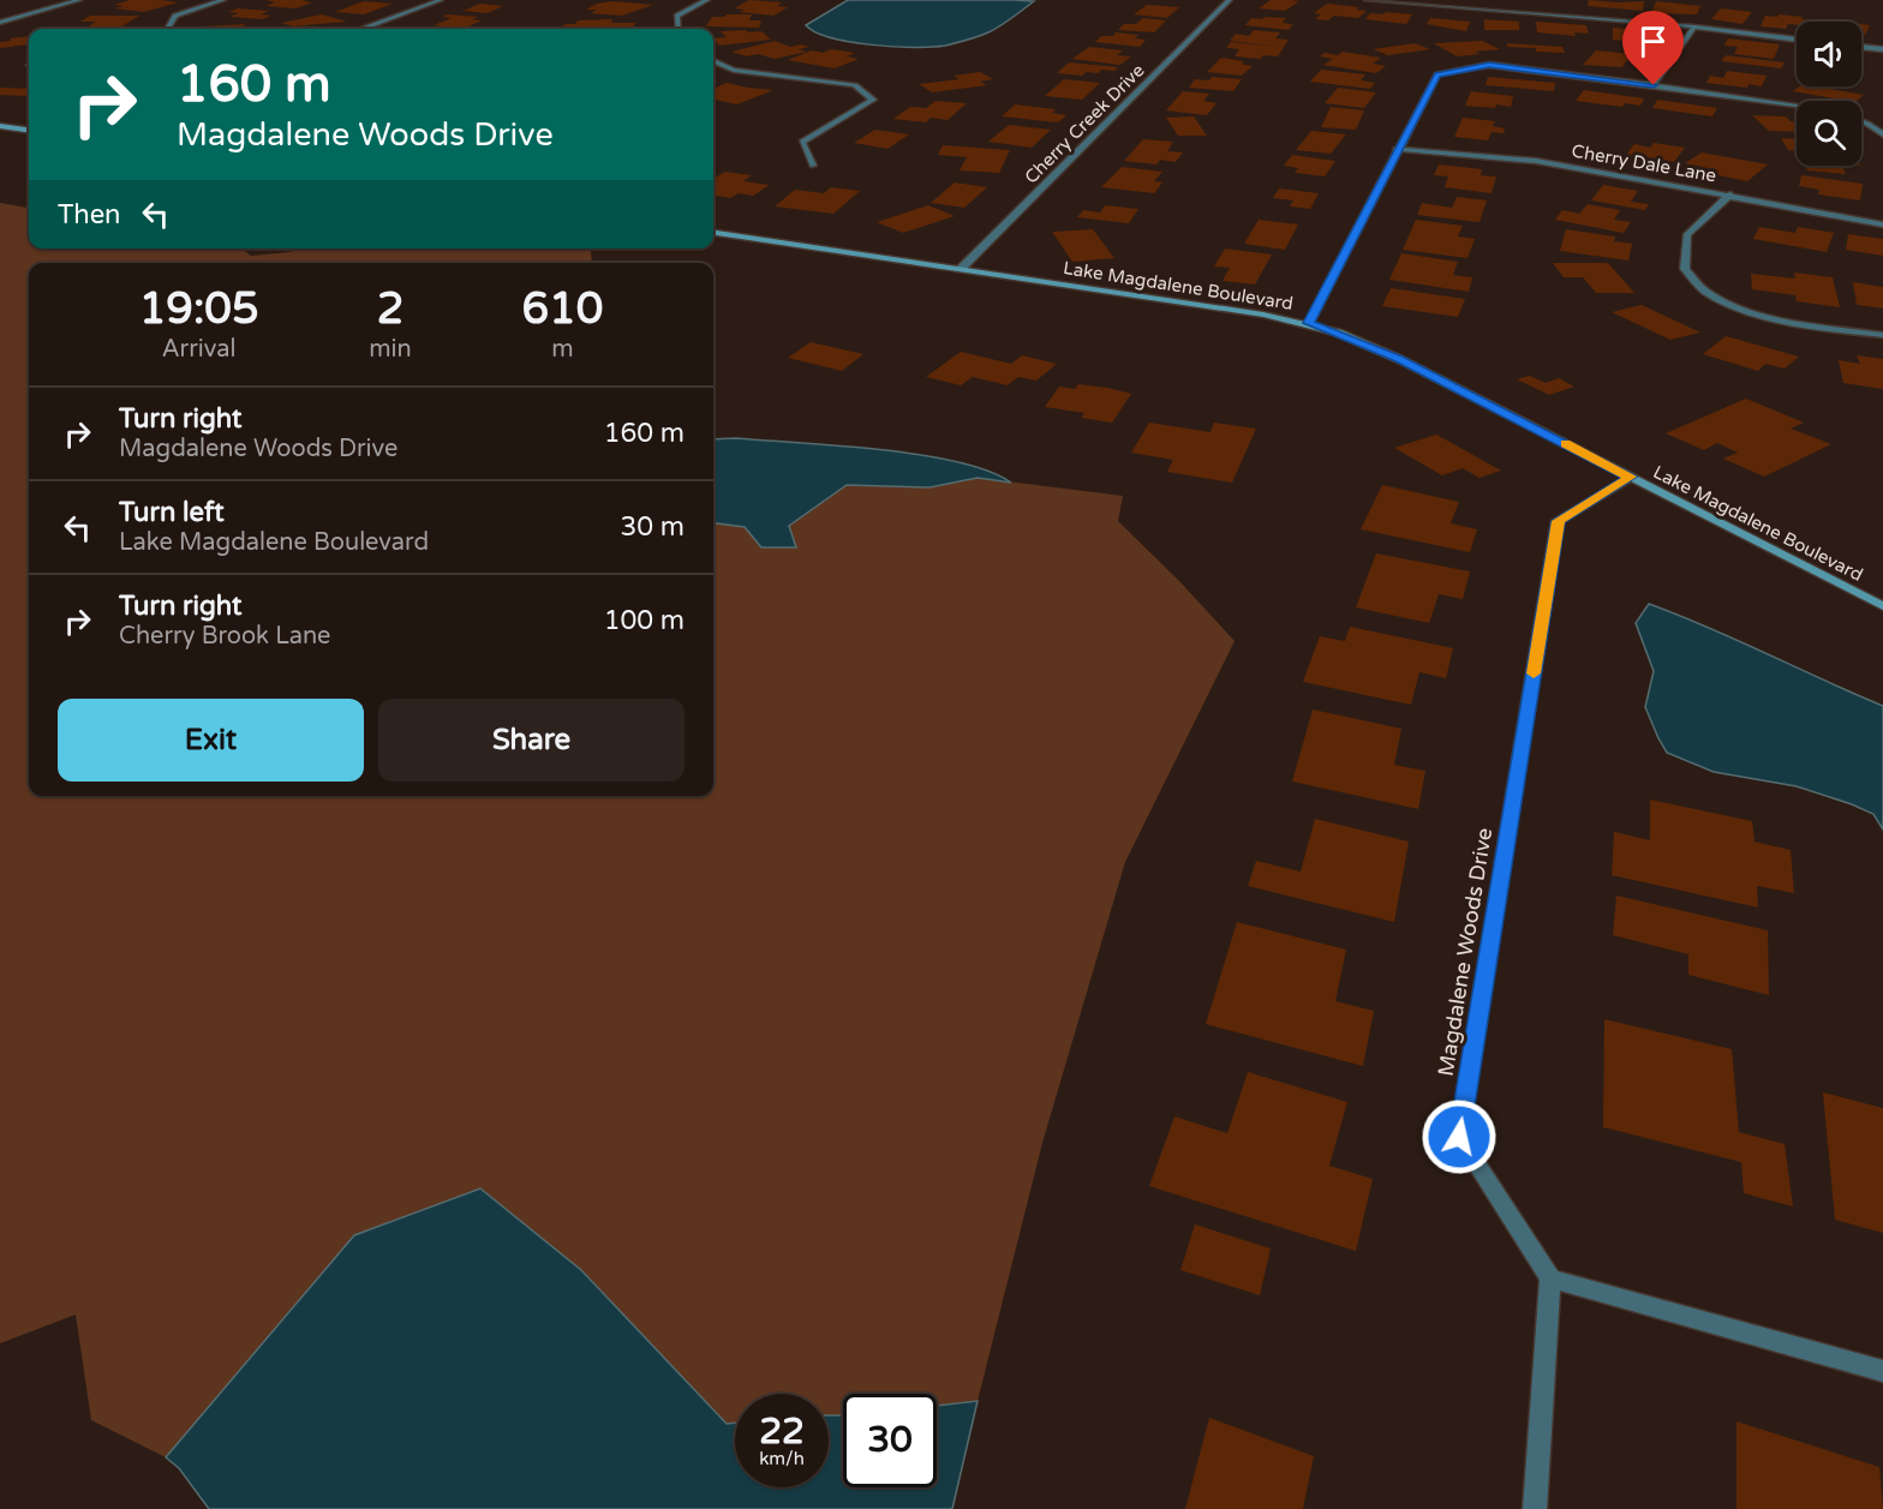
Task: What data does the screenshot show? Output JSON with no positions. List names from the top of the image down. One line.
{"streets":{"street":["Cherry Creek Drive","Cherry Dale Lane","Lake Magdalene Boulevard","Magdalene Woods Drive"]},"crossings":[["Cherry Creek Drive","Lake Magdalene Boulevard"],["Lake Magdalene Boulevard","Magdalene Woods Drive"]],"page":{"turn":["160 m","Magdalene Woods Drive"],"then":"Then","eta":["19:05","Arrival","2","min","610","m"],"list":[{"name":"Turn right","note":"Magdalene Woods Drive","value":"160 m"},{"name":"Turn left","note":"Lake Magdalene Boulevard","value":"30 m"},{"name":"Turn right","note":"Cherry Brook Lane","value":"100 m"}],"buttons":["Exit","Share"],"speed":"22 km/h","limit":"30"}}
